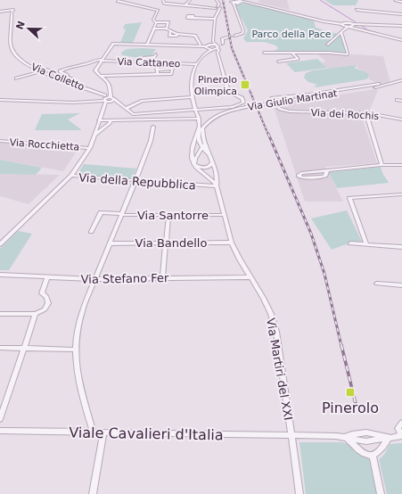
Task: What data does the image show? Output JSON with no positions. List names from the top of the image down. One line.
{"streets":{"street":["Via Cattaneo","Via Colletto","Via Giulio Martinat","Via dei Rochis","Via Rocchietta","Via della Repubblica","Via Santorre","Via Bandello","Via Stefano Fer","Via Martiri del XXI","Viale Cavalieri d'Italia"]},"crossings":[["Via Giulio Martinat","Via Martiri del XXI"],["Via della Repubblica","Via Martiri del XXI"],["Via Santorre","Via Martiri del XXI"],["Via Bandello","Via Martiri del XXI"],["Via Stefano Fer","Via Martiri del XXI"],["Via Martiri del XXI","Viale Cavalieri d'Italia"]],"parks":["Parco della Pace"],"places":{"transit":["Pinerolo Olimpica","Pinerolo"]},"north":"left"}
